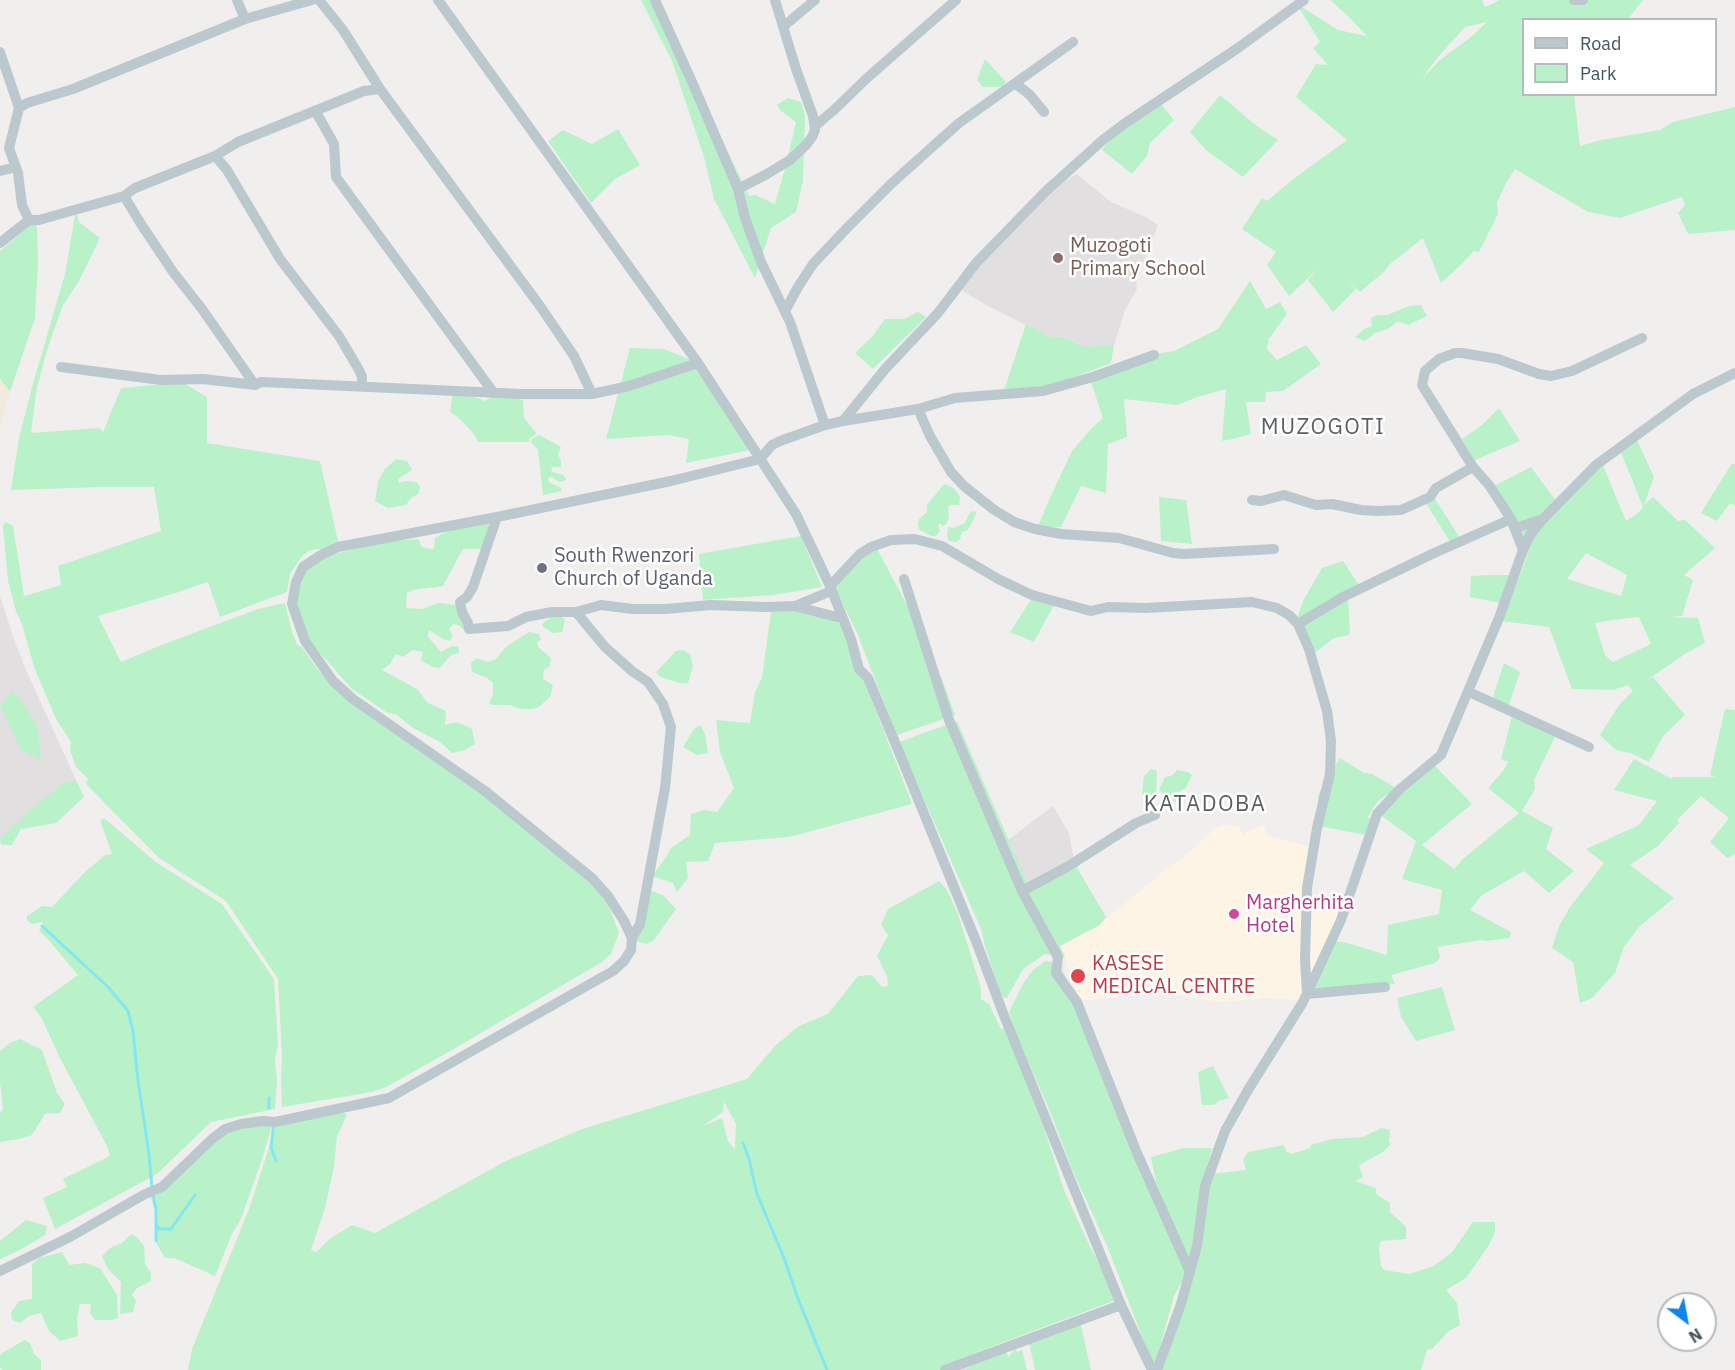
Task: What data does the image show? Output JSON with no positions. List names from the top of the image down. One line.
{"districts":["MUZOGOTI","KATADOBA"],"places":["Muzogoti Primary School","South Rwenzori Church of Uganda","Margherhita Hotel","KASESE MEDICAL CENTRE"],"legend":["Road","Park"],"north":"bottom right"}
